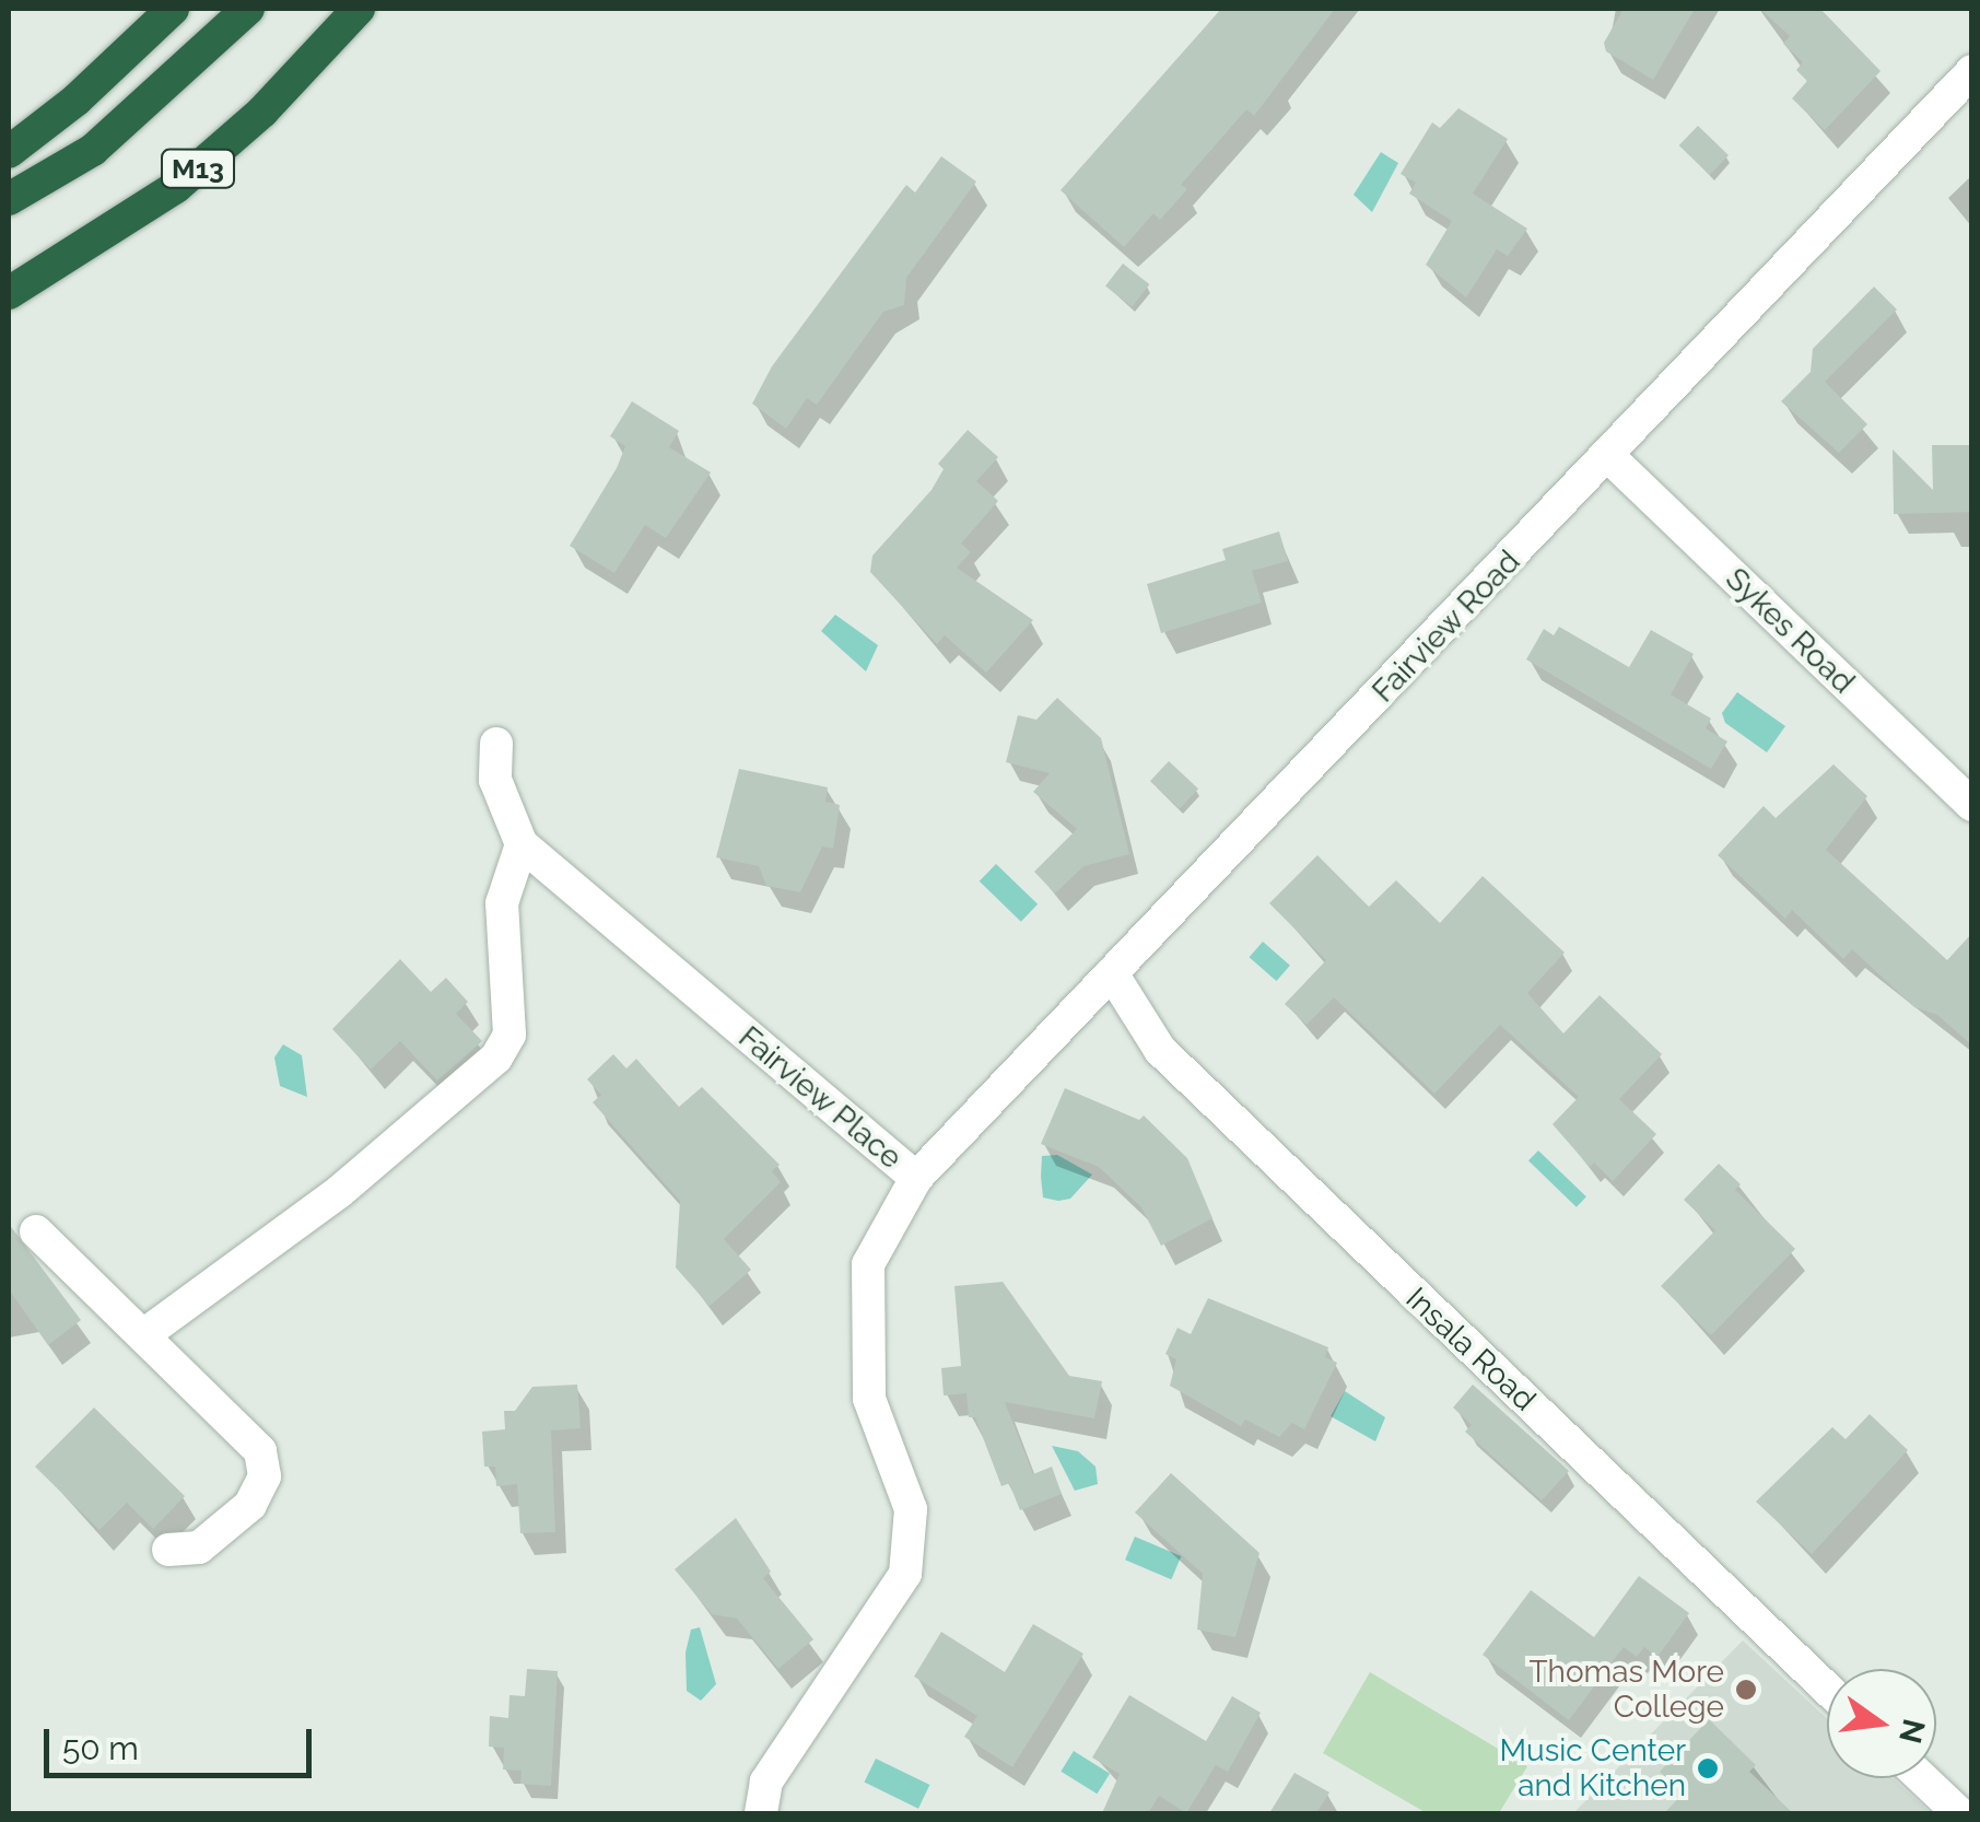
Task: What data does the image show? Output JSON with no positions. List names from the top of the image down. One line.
{"streets":{"highway":["M13"],"street":["Fairview Road","Sykes Road","Fairview Place","Insala Road"]},"crossings":[["Fairview Road","Sykes Road"],["Fairview Road","Fairview Place"],["Fairview Road","Insala Road"]],"places":["Thomas More College","Music Center and Kitchen"],"scale_bar":"50 m","north":"right"}
